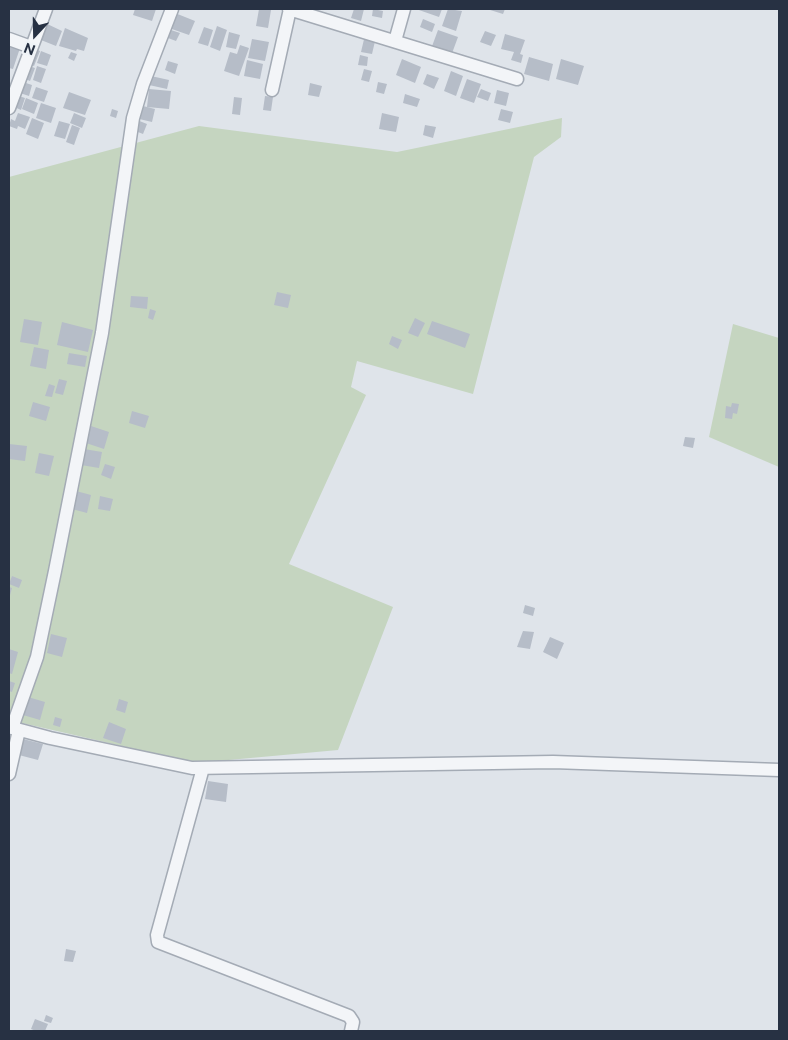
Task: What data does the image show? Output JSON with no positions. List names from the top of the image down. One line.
{"north":"bottom"}
